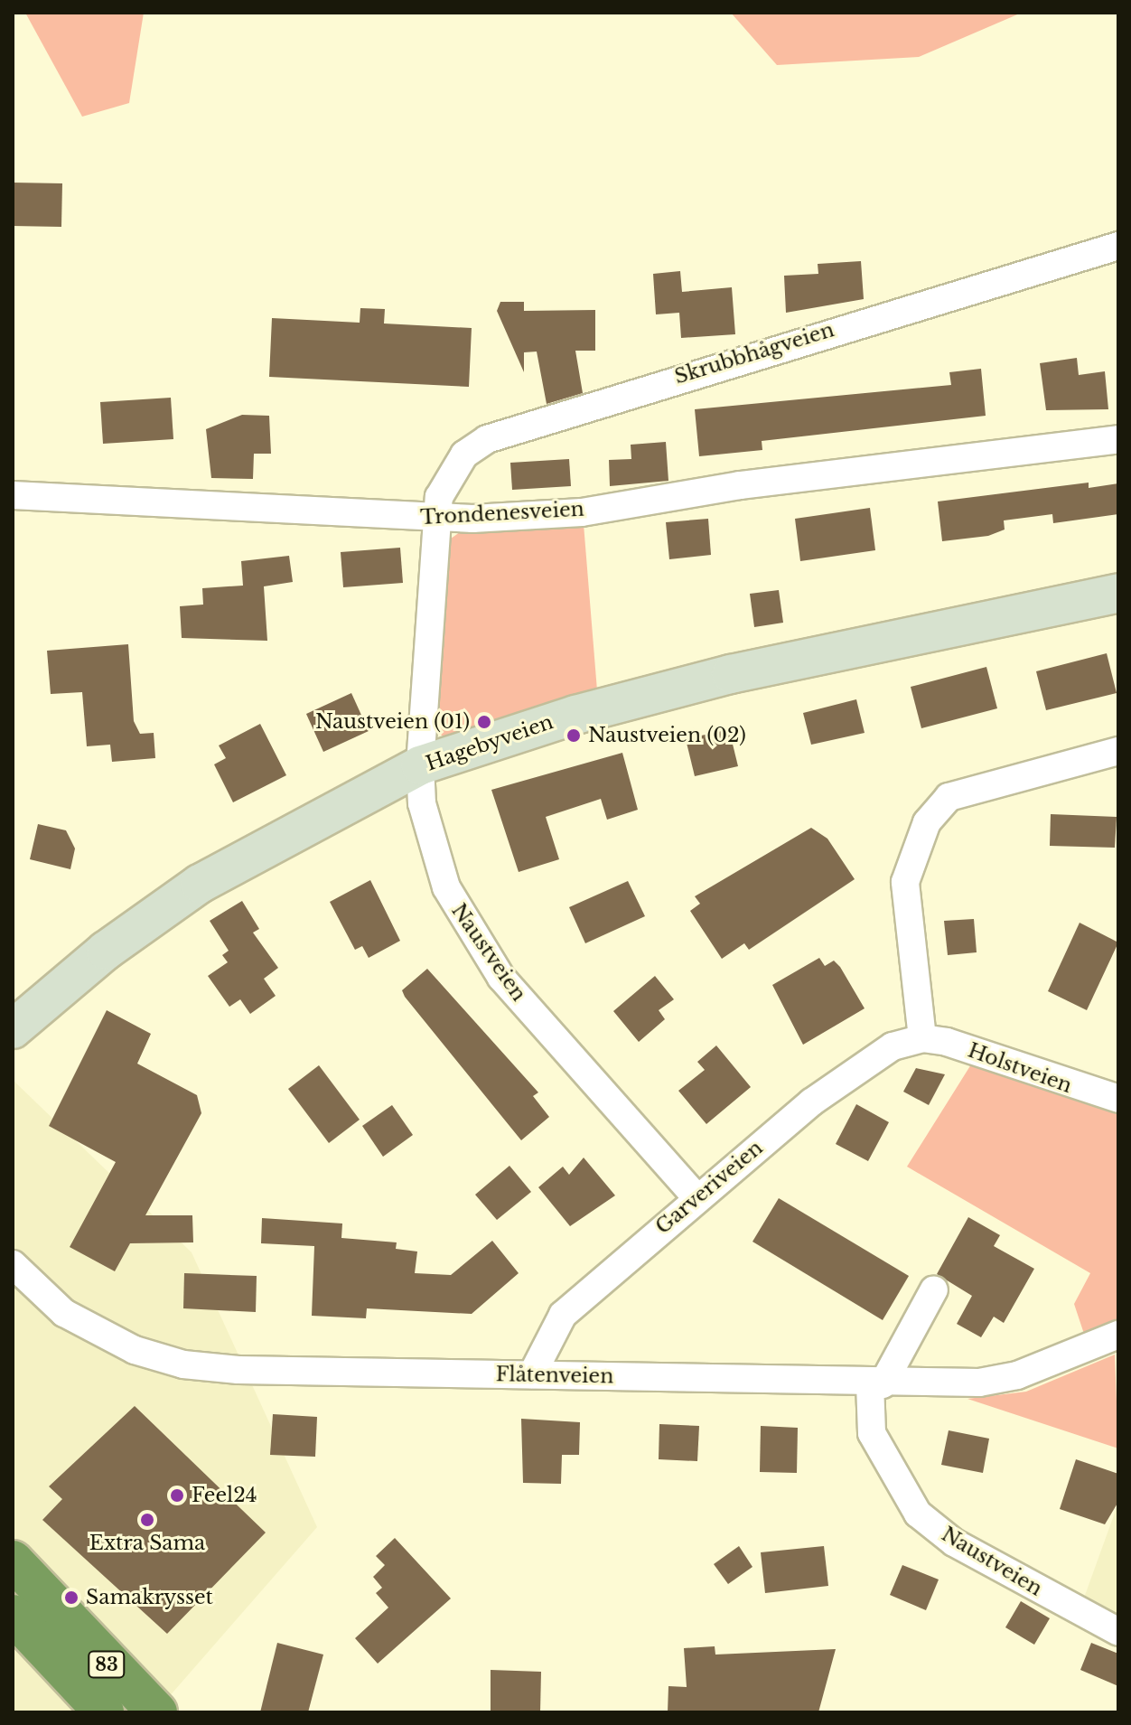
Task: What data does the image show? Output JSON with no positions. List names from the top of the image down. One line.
{"streets":{"highway":["83"],"main road":["Hagebyveien"],"street":["Skrubbhågveien","Trondenesveien","Naustveien","Holstveien","Garveriveien","Flåtenveien"]},"crossings":[["Skrubbhågveien","Trondenesveien"],["Skrubbhågveien","Naustveien"],["Trondenesveien","Naustveien"],["Hagebyveien","Naustveien"],["Naustveien","Garveriveien"],["Naustveien","Flåtenveien"],["Holstveien","Garveriveien"],["Garveriveien","Flåtenveien"]],"places":["Naustveien (01)","Naustveien (02)","Feel24","Extra Sama","Samakrysset"]}
